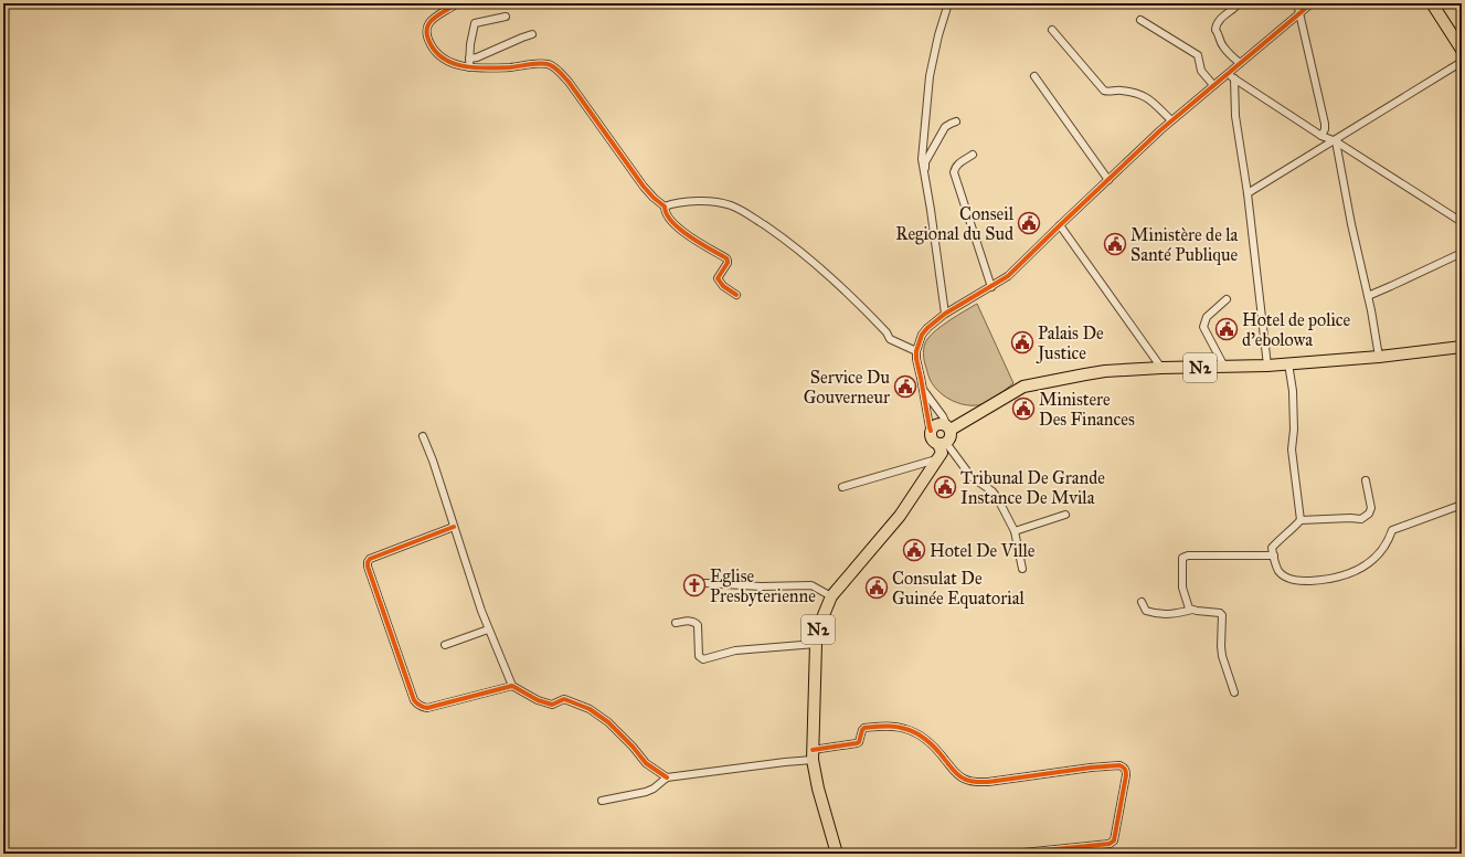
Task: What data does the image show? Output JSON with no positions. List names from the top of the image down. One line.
{"streets":{"main road":["N2"]},"places":{"public building":["Conseil Regional du Sud","Ministère de la Santé Publique","Hotel de police d'ebolowa","Palais De Justice","Service Du Gouverneur","Ministere Des Finances","Tribunal De Grande Instance De Mvila","Hotel De Ville","Consulat De Guinée Equatorial"],"church":["Eglise Presbyterienne"]}}
